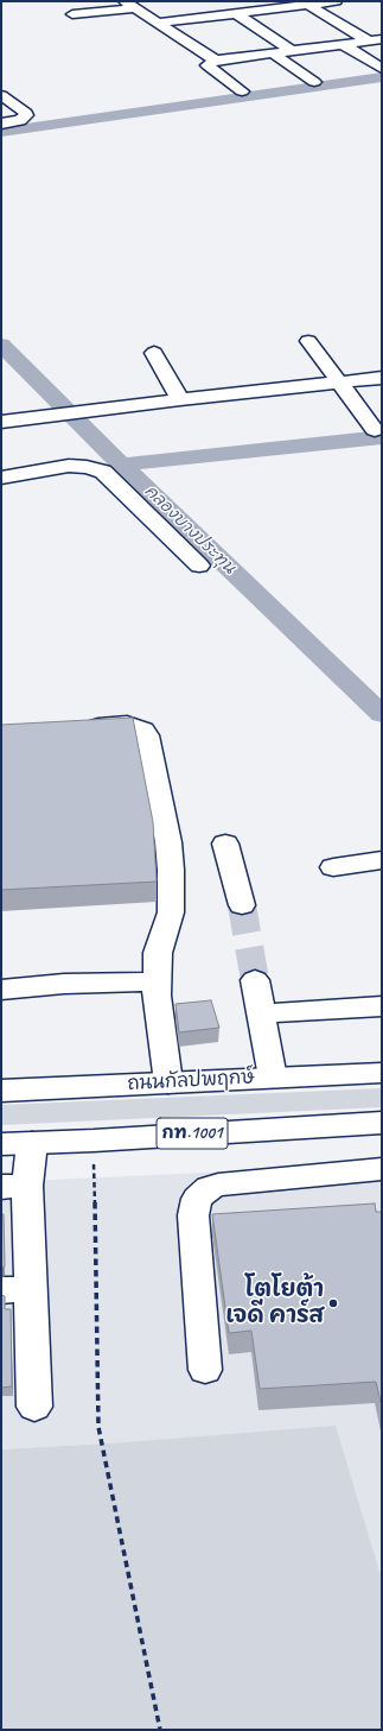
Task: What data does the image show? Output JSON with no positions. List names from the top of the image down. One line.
{"streets":{"street":["ถนนกัลปพฤกษ์","กท.1001"]},"water":["คลองบางประทุน"],"places":["โตโยต้า เจดี คาร์ส"]}
